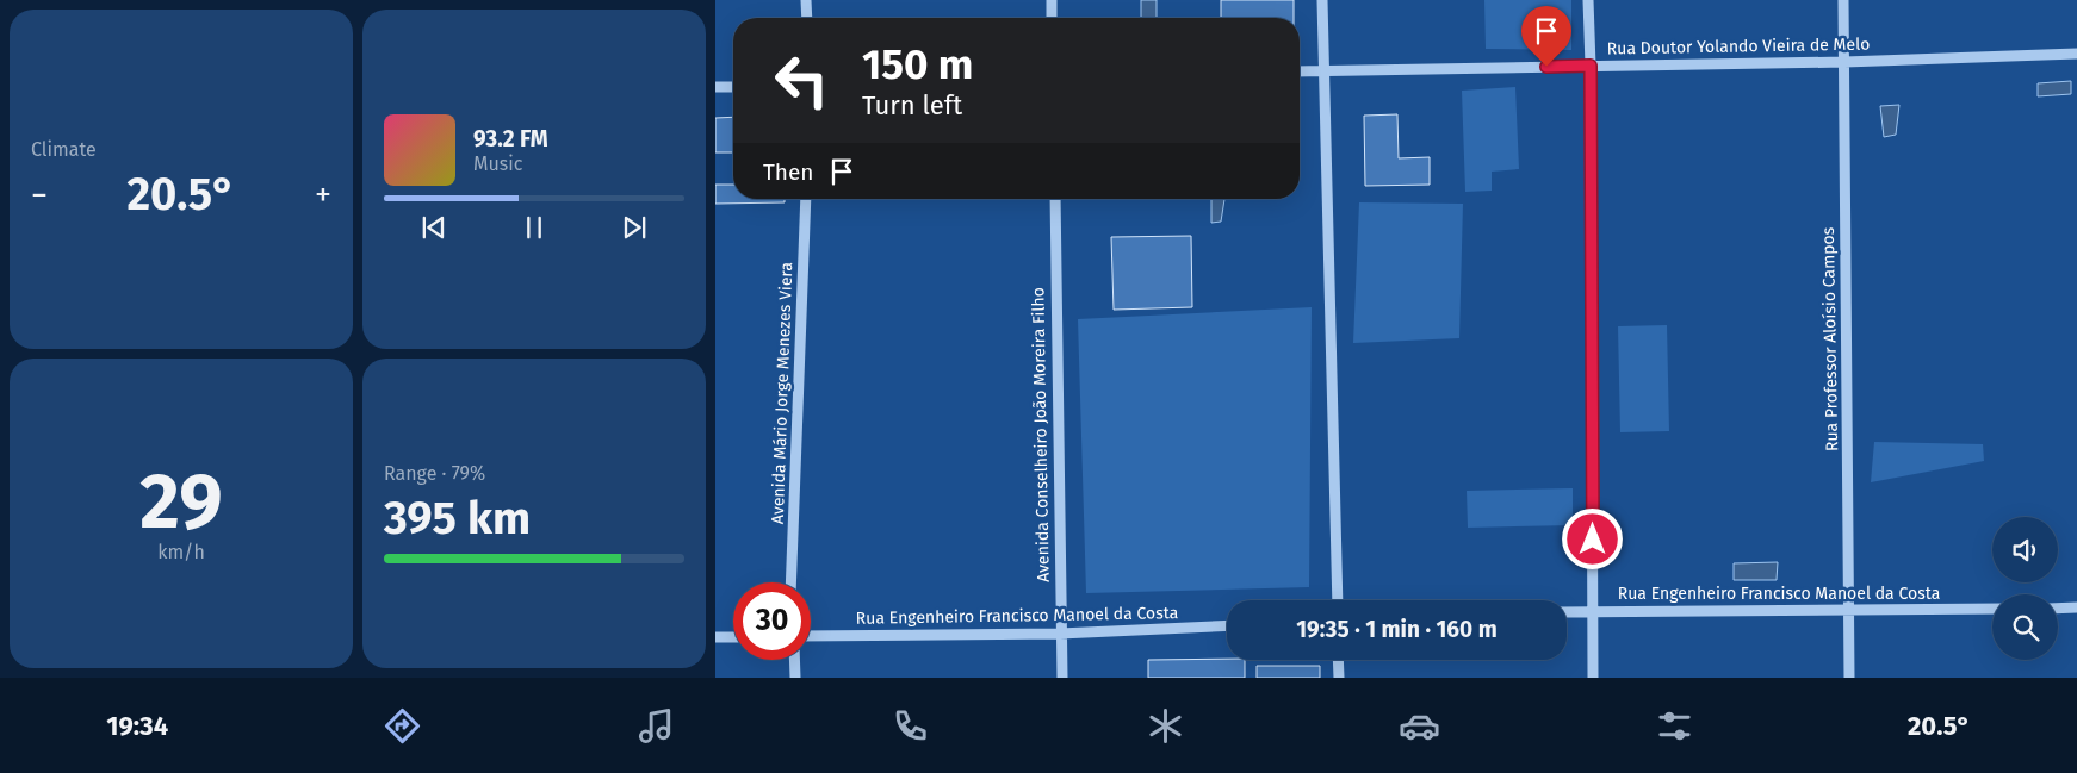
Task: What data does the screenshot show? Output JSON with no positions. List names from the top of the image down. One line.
{"streets":{"street":["Rua Doutor Yolando Vieira de Melo","Rua Professor Aloísio Campos","Avenida Mário Jorge Menezes Viera","Avenida Conselheiro João Moreira Filho","Rua Engenheiro Francisco Manoel da Costa"]},"crossings":[["Rua Doutor Yolando Vieira de Melo","Rua Professor Aloísio Campos"],["Rua Professor Aloísio Campos","Rua Engenheiro Francisco Manoel da Costa"],["Avenida Conselheiro João Moreira Filho","Rua Engenheiro Francisco Manoel da Costa"]],"page":{"tile":["Climate",["29","km/h"],["Range · 79%","395 km"]],"turn":["150 m","Turn left"],"song":["93.2 FM","Music"],"then":"Then","heat":["−","20.5°","+"],"limit":"30","trip":"19:35 · 1 min · 160 m","tabs":["19:34","20.5°"]}}
